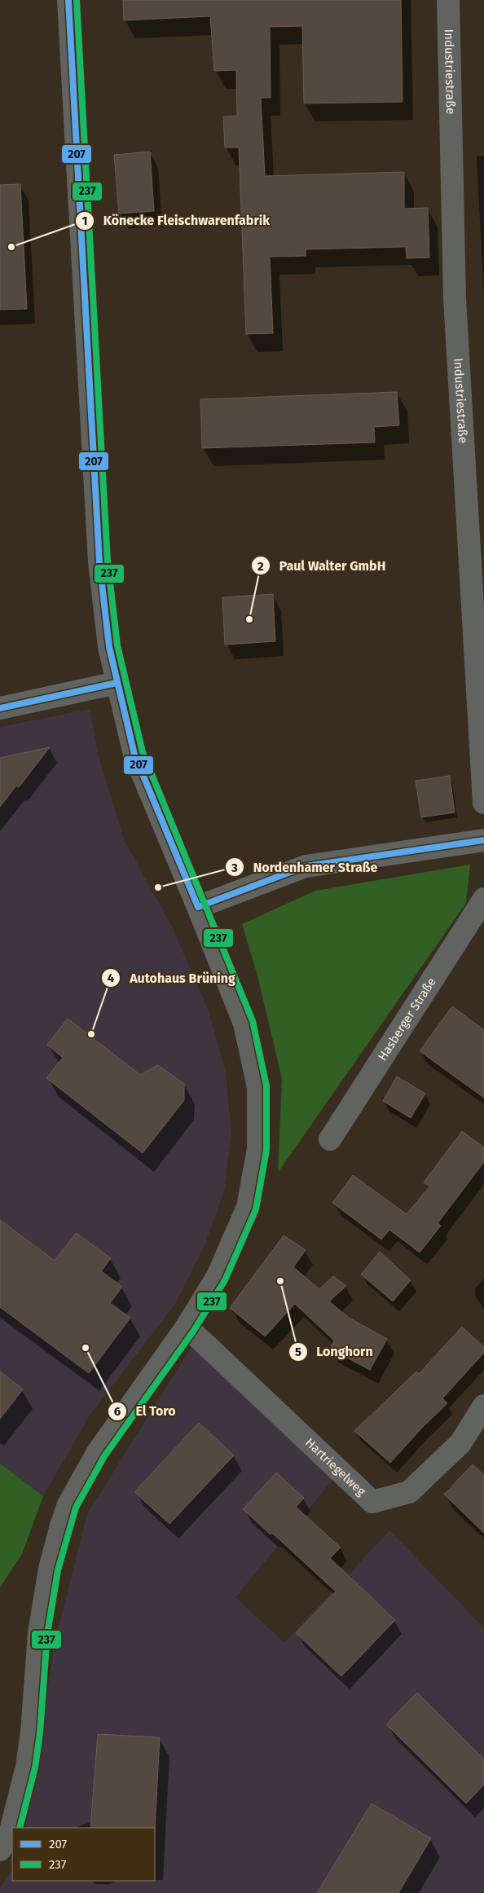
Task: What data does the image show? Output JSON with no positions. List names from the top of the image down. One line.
{"streets":{"street":["Industriestraße","Hasberger Straße","Hartriegelweg"]},"places":["Könecke Fleischwarenfabrik","Paul Walter GmbH","Nordenhamer Straße","Autohaus Brüning","Longhorn","El Toro"],"lines":["transit line 207","transit line 237"],"legend":["207","237"]}
